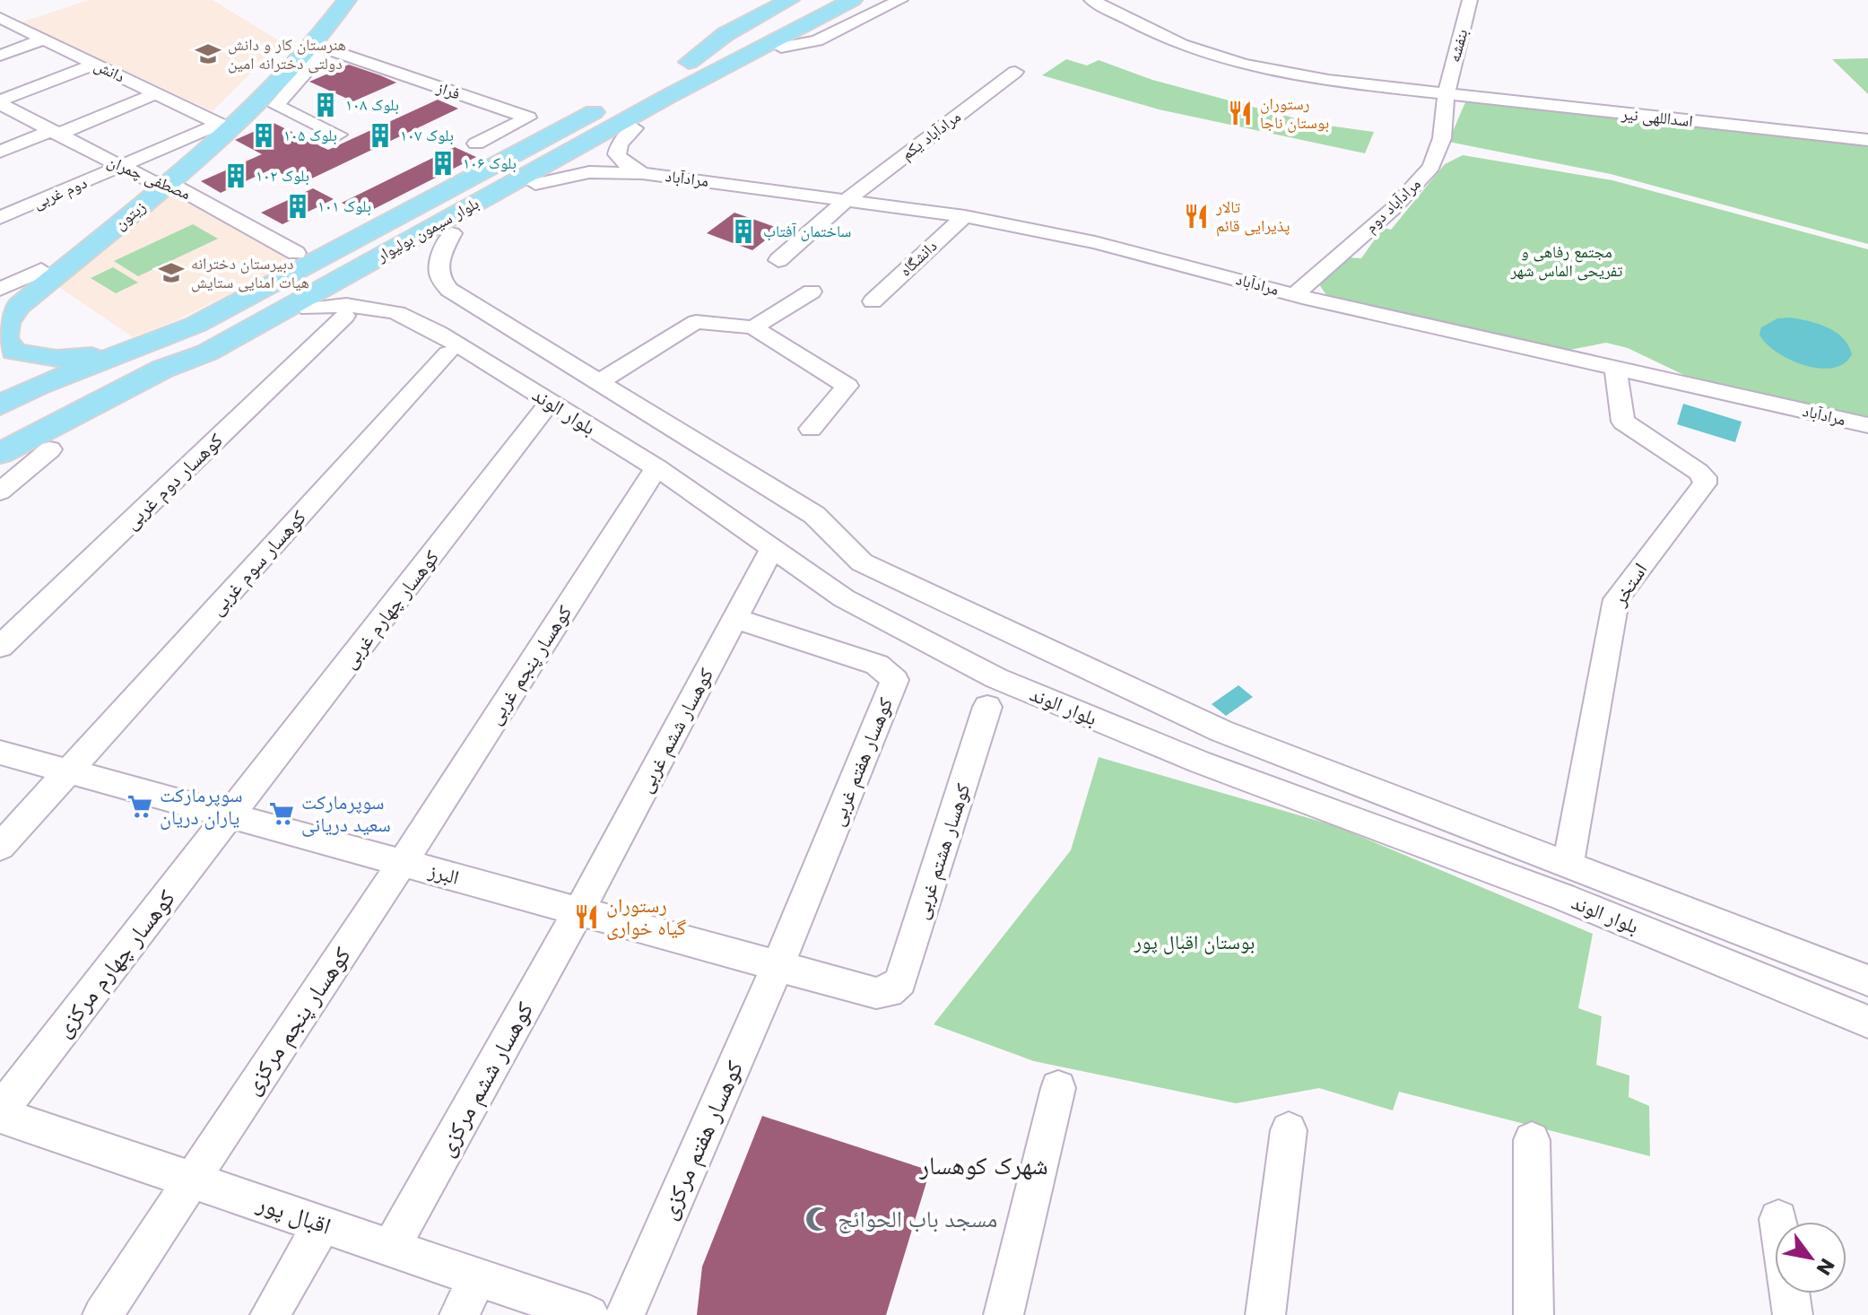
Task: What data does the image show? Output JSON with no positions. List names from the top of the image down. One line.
{"streets":{"main road":["زیتون","بلوار سیمون بولیوار"],"street":["بنفشه","دانش","فراز","اسداللهی نیر","مرادآباد یکم","مصطفی چمران","مرادآباد","دوم غربی","مرادآباد دوم","دانشگاه","بلوار الوند","کوهسار دوم غربی","کوهسار سوم غربی","استخر","کوهسار چهارم غربی","کوهسار پنجم غربی","کوهسار ششم غربی","کوهسار هفتم غربی","کوهسار هشتم غربی","البرز","کوهسار چهارم مرکزی","کوهسار پنجم مرکزی","کوهسار ششم مرکزی","کوهسار هفتم مرکزی","اقبال پور"]},"crossings":[["بنفشه","اسداللهی نیر"],["بنفشه","مرادآباد دوم"],["دانش","دوم غربی"],["دانش","زیتون"],["فراز","زیتون"],["اسداللهی نیر","مرادآباد دوم"],["مرادآباد یکم","مرادآباد"],["مصطفی چمران","دوم غربی"],["مصطفی چمران","زیتون"],["مرادآباد","مرادآباد دوم"],["مرادآباد","دانشگاه"],["مرادآباد","استخر"],["دوم غربی","زیتون"],["زیتون","بلوار سیمون بولیوار"],["بلوار الوند","کوهسار سوم غربی"],["بلوار الوند","استخر"],["بلوار الوند","کوهسار چهارم غربی"],["بلوار الوند","کوهسار پنجم غربی"],["بلوار الوند","کوهسار ششم غربی"],["کوهسار سوم غربی","البرز"],["کوهسار چهارم غربی","البرز"],["کوهسار چهارم غربی","کوهسار چهارم مرکزی"],["کوهسار پنجم غربی","البرز"],["کوهسار پنجم غربی","کوهسار پنجم مرکزی"],["کوهسار ششم غربی","کوهسار هفتم غربی"],["کوهسار ششم غربی","البرز"],["کوهسار ششم غربی","کوهسار ششم مرکزی"],["کوهسار هفتم غربی","البرز"],["کوهسار هفتم غربی","کوهسار هفتم مرکزی"],["کوهسار هشتم غربی","البرز"],["البرز","کوهسار چهارم مرکزی"],["البرز","کوهسار پنجم مرکزی"],["البرز","کوهسار ششم مرکزی"],["البرز","کوهسار هفتم مرکزی"],["کوهسار چهارم مرکزی","اقبال پور"],["کوهسار پنجم مرکزی","اقبال پور"],["کوهسار ششم مرکزی","اقبال پور"]],"districts":["شهرک کوهسار"],"parks":["مجتمع رفاهی و تفریحی الماس شهر","بوستان اقبال پور"],"places":{"school or university":["هنرستان کار و دانش دولتی دخترانه امین","دبیرستان دخترانه هیات امنایی ستایش"],"building":["بلوک ۱۰۸","بلوک ۱۰۵","بلوک ۱۰۷","بلوک ۱۰۶","بلوک ۱۰۲","بلوک ۱۰۱","ساختمان آفتاب"],"restaurant":["رستوران بوستان ناجا","تالار پذیرایی قائم","رستوران گیاه خواری"],"supermarket":["سوپرمارکت یاران دریان","سوپرمارکت سعید دریانی"],"mosque":["مسجد باب الحوائج"]},"north":"bottom right"}
